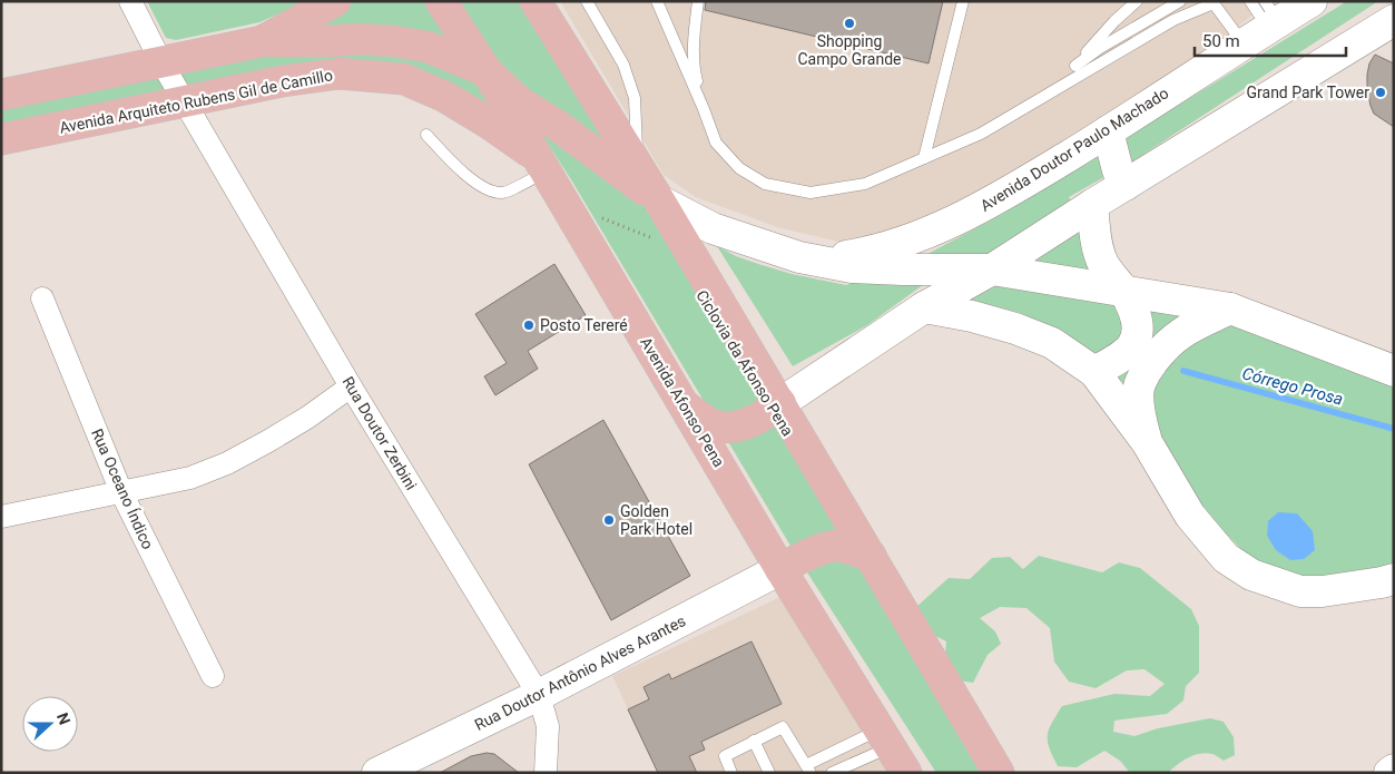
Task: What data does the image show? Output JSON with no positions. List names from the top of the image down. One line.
{"streets":{"main road":["Avenida Arquiteto Rubens Gil de Camillo","Avenida Doutor Paulo Machado","Avenida Afonso Pena","Rua Doutor Antônio Alves Arantes"],"street":["Rua Doutor Zerbini","Rua Oceano Índico"]},"crossings":[["Avenida Arquiteto Rubens Gil de Camillo","Avenida Afonso Pena"],["Avenida Arquiteto Rubens Gil de Camillo","Rua Doutor Zerbini"],["Avenida Afonso Pena","Rua Doutor Antônio Alves Arantes"],["Rua Doutor Zerbini","Rua Doutor Antônio Alves Arantes"]],"water":["Córrego Prosa"],"places":["Shopping Campo Grande","Grand Park Tower","Posto Tereré","Golden Park Hotel"],"scale_bar":"50 m","north":"right"}
